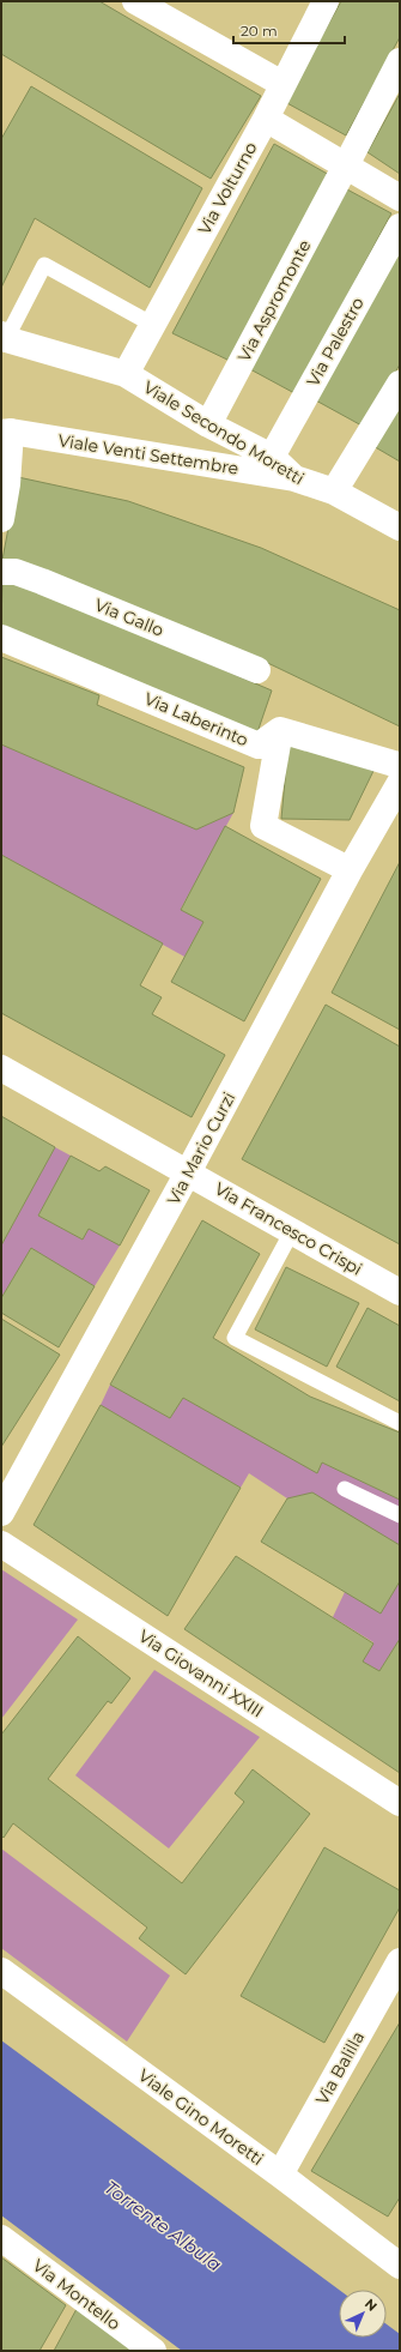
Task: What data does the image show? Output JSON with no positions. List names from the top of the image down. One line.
{"streets":{"street":["Via Volturno","Via Aspromonte","Via Palestro","Viale Secondo Moretti","Viale Venti Settembre","Via Gallo","Via Laberinto","Via Mario Curzi","Via Francesco Crispi","Via Giovanni XXIII","Via Balilla","Viale Gino Moretti","Via Montello"]},"crossings":[["Via Volturno","Viale Secondo Moretti"],["Via Aspromonte","Viale Secondo Moretti"],["Via Palestro","Viale Secondo Moretti"],["Viale Secondo Moretti","Viale Venti Settembre"],["Via Mario Curzi","Via Francesco Crispi"],["Via Balilla","Viale Gino Moretti"]],"water":["Torrente Albula"],"scale_bar":"20 m","north":"top right"}
